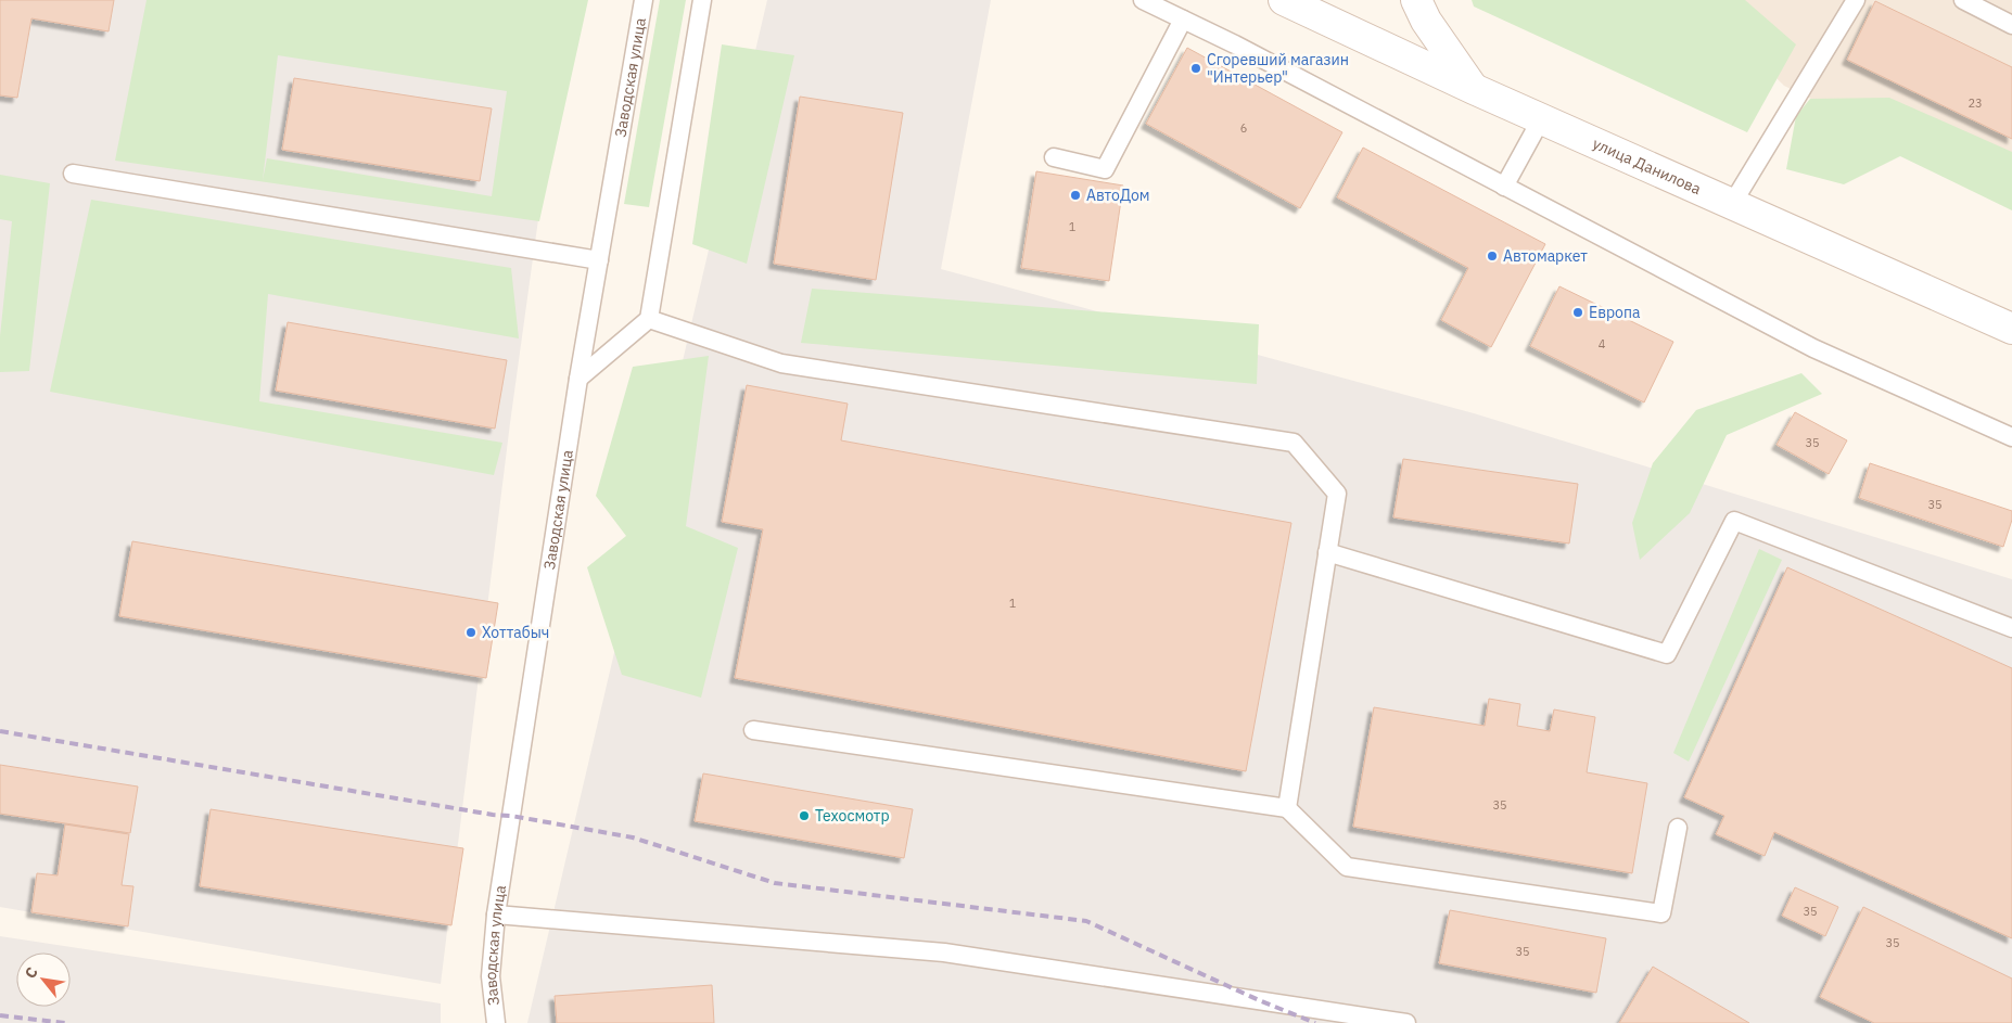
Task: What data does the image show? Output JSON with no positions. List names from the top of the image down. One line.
{"streets":{"main road":["улица Данилова"],"lane":["Заводская улица"]},"places":["Сгоревший магазин \"Интерьер\"","АвтоДом","Автомаркет","Европа","Хоттабыч","Техосмотр"],"house_numbers":["23","6","1","4","35","35","1","35","35","35","35"],"north":"top left"}
